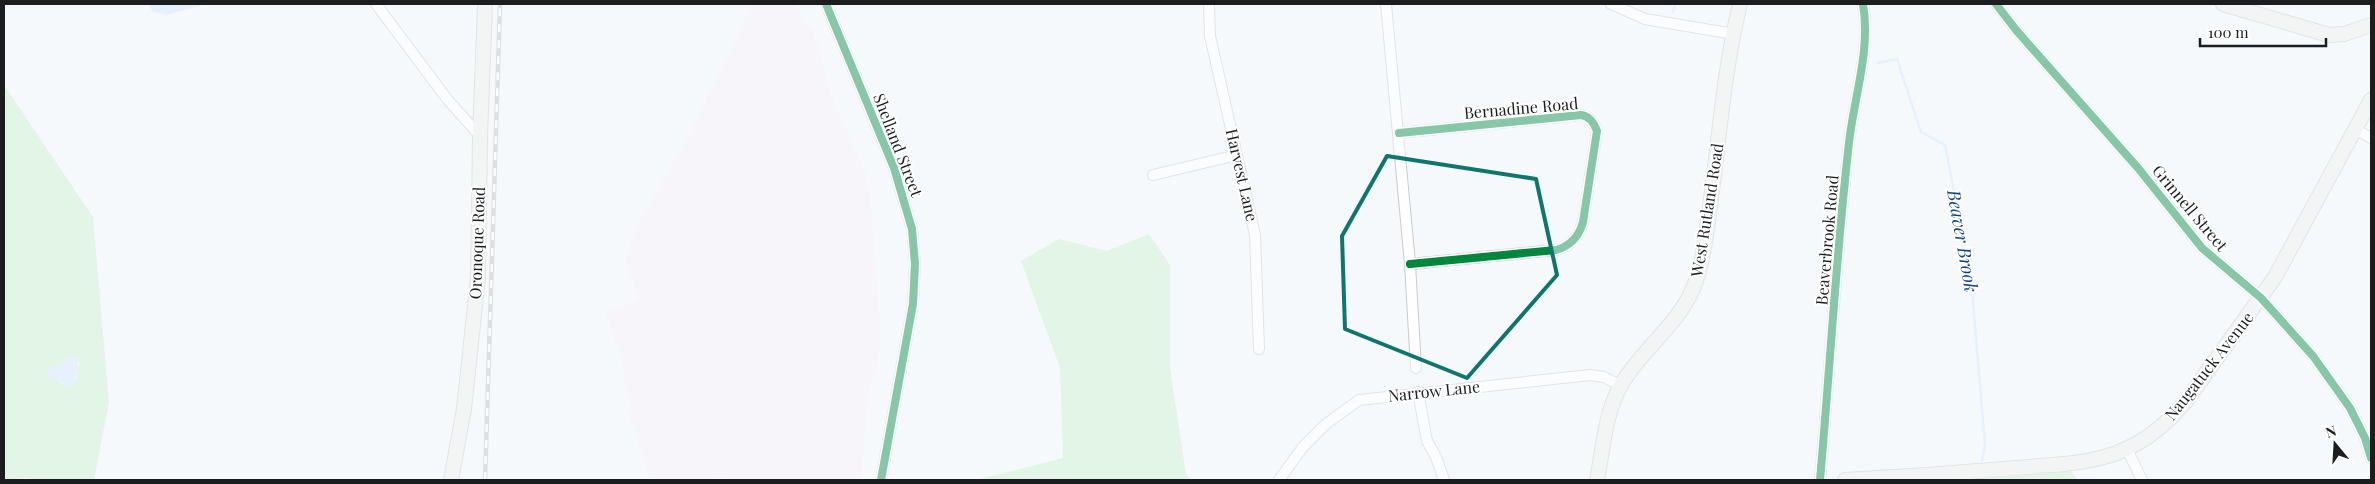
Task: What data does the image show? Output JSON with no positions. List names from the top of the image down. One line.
{"streets":{"main road":["West Rutland Road","Oronoque Road","Naugatuck Avenue"],"street":["Bernadine Road","Shelland Street","Harvest Lane","Grinnell Street","Beaverbrook Road","Narrow Lane"]},"crossings":[["Grinnell Street","Naugatuck Avenue"],["West Rutland Road","Narrow Lane"]],"water":["Beaver Brook"],"scale_bar":"100 m","north":"top"}
